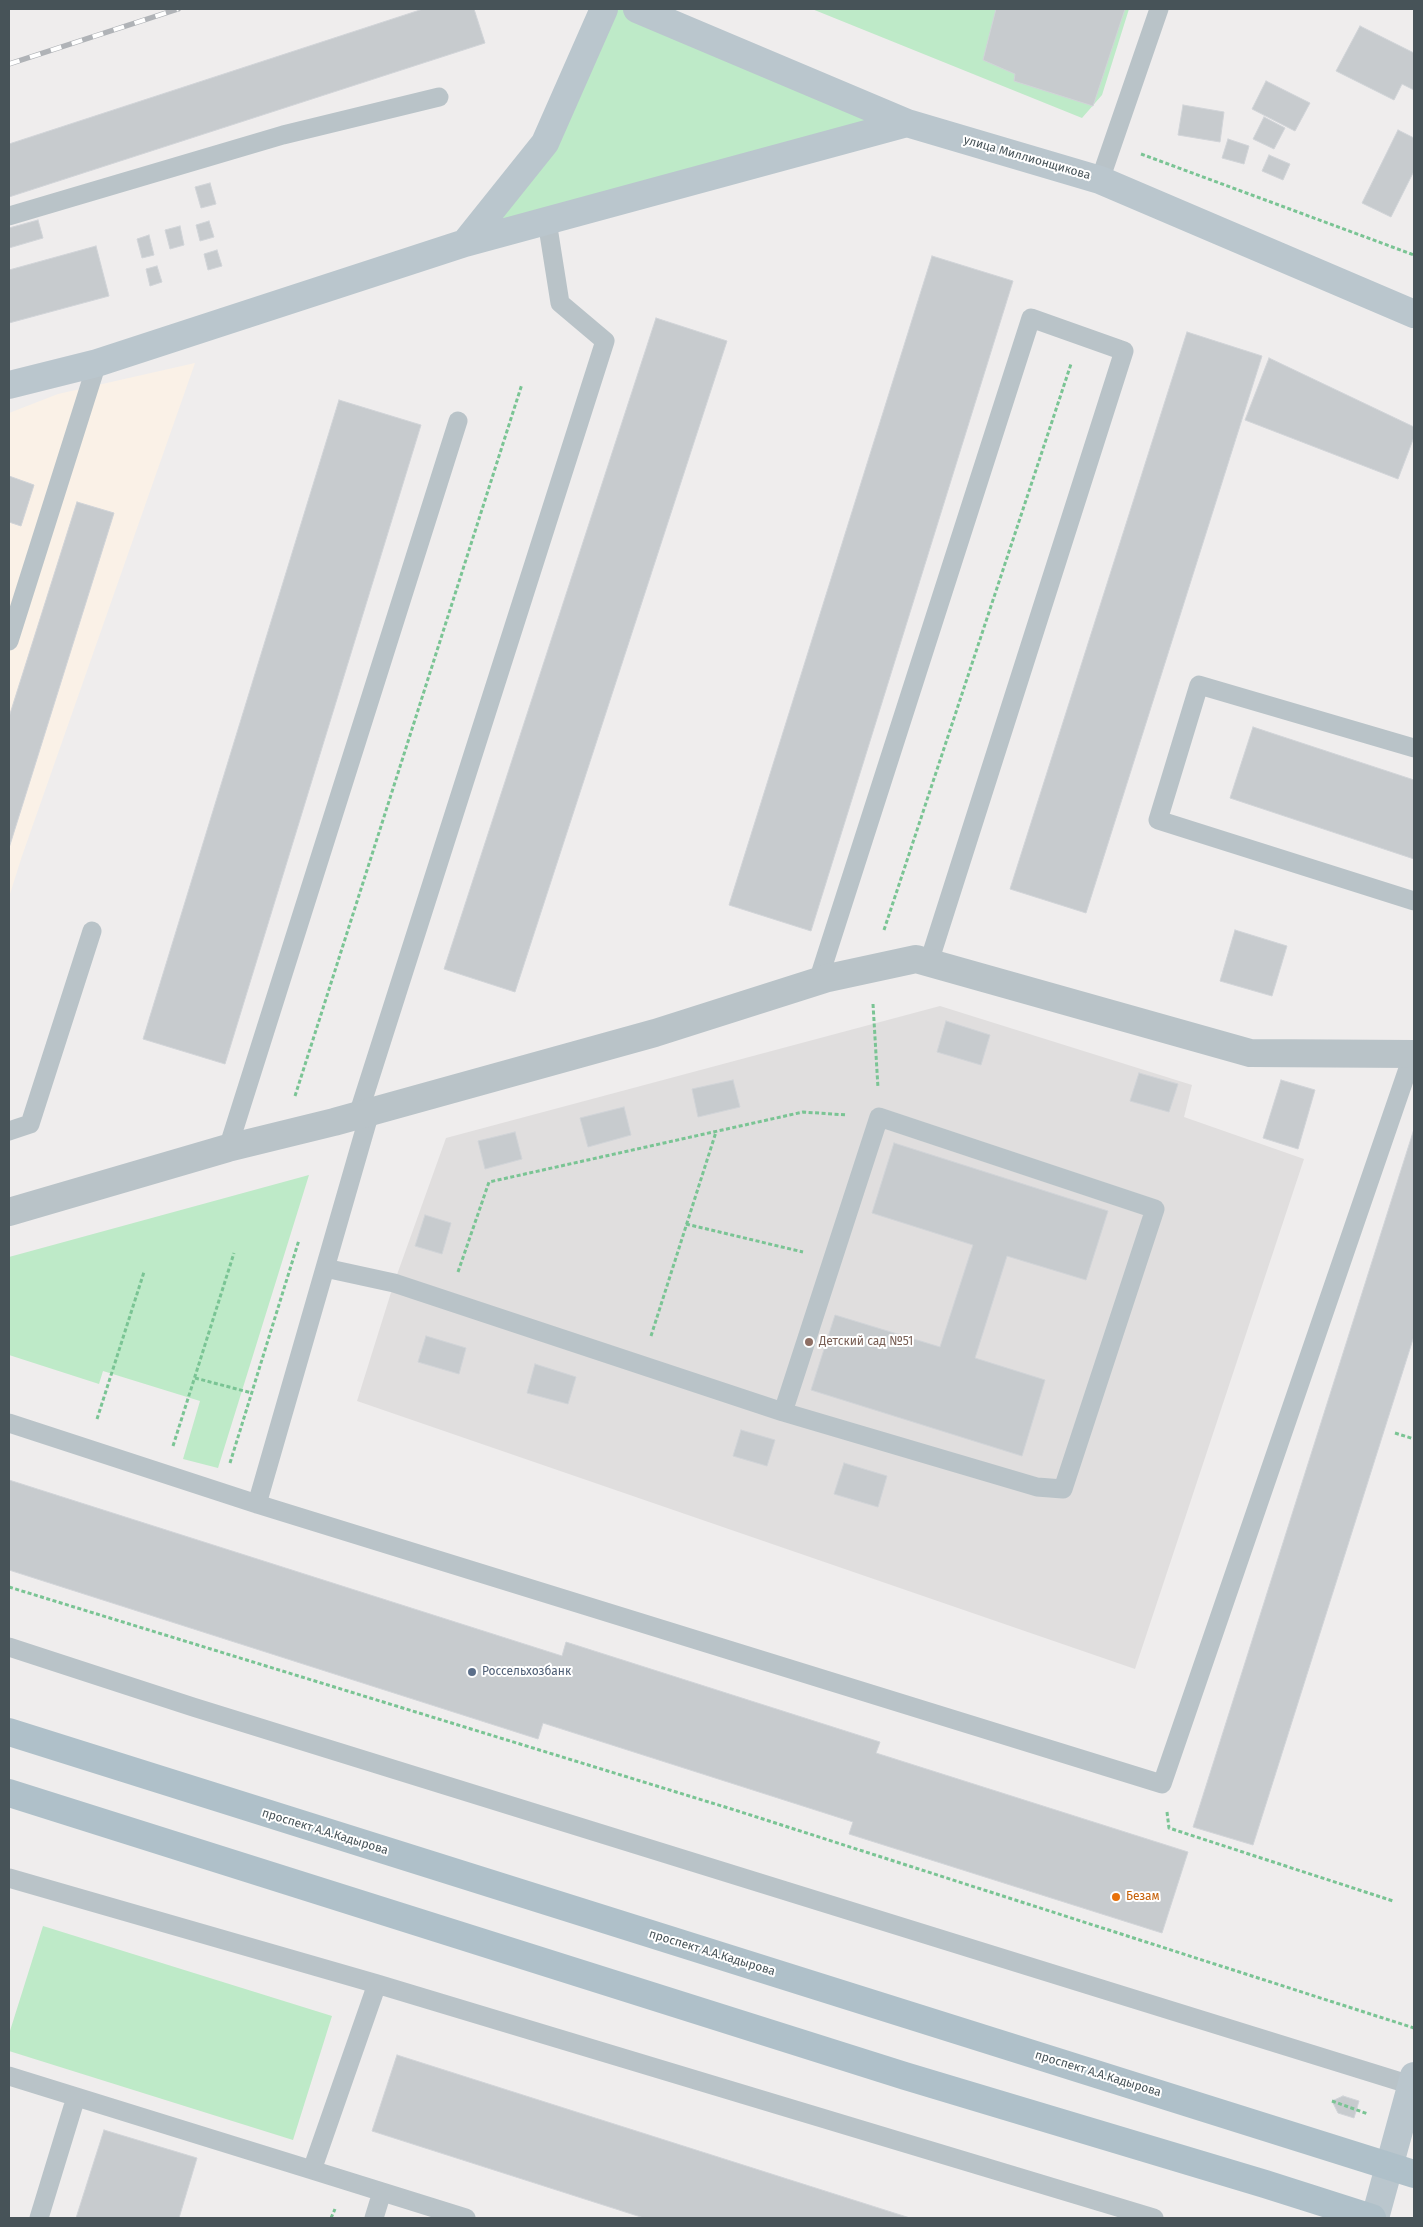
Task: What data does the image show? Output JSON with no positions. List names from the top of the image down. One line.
{"streets":{"main road":["проспект А.А.Кадырова"],"street":["улица Миллионщикова"]},"places":["Детский сад №51","Россельхозбанк","Безам"]}
